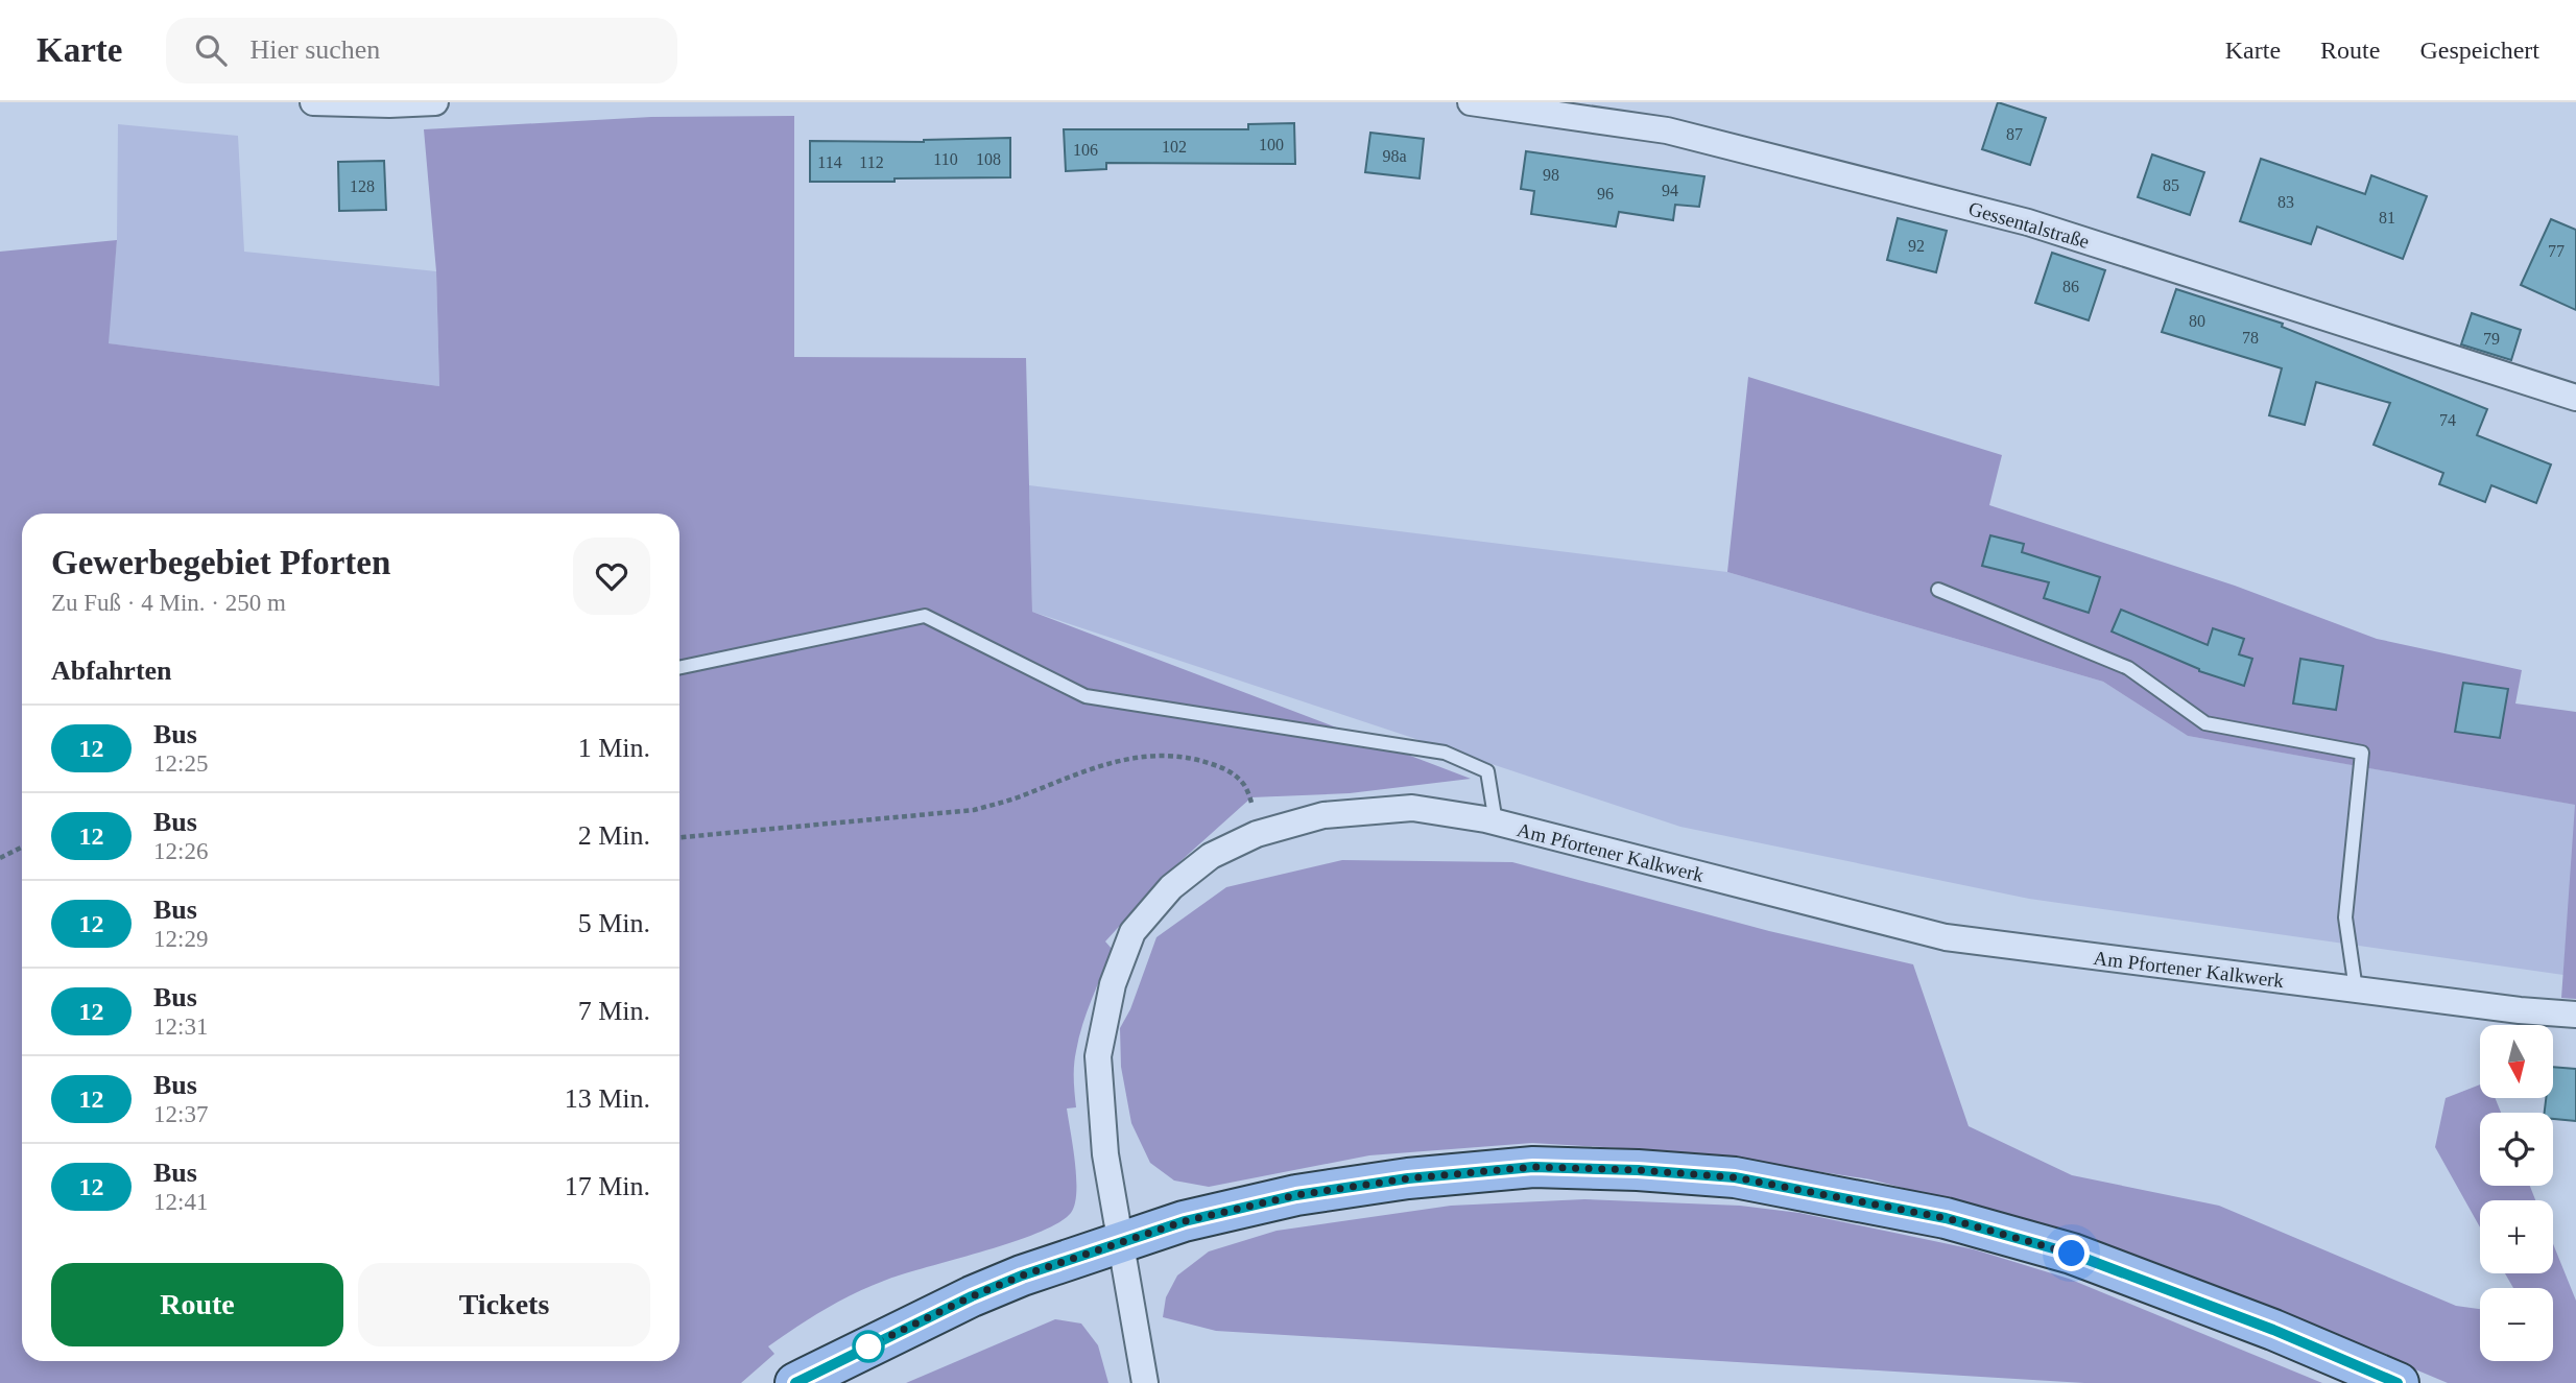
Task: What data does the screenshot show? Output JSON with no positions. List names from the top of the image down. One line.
{"streets":{"street":["Gessentalstraße","Am Pfortener Kalkwerk"]},"lines":["bus line 12"],"house_numbers":["87","100","102","106","98a","110","108","114","112","98","85","128","94","96","83","81","92","77","86","80","78","79","74"],"north":"bottom","page":{"header":"Karte","search":"Hier suchen","nav":["Karte","Route","Gespeichert"],"heading":[["Gewerbegebiet Pforten","Zu Fuß · 4 Min. · 250 m"],"Abfahrten"],"list":[{"mark":"12","name":"Bus","note":"12:25","value":"1 Min."},{"mark":"12","name":"Bus","note":"12:26","value":"2 Min."},{"mark":"12","name":"Bus","note":"12:29","value":"5 Min."},{"mark":"12","name":"Bus","note":"12:31","value":"7 Min."},{"mark":"12","name":"Bus","note":"12:37","value":"13 Min."},{"mark":"12","name":"Bus","note":"12:41","value":"17 Min."}],"map_buttons":["+","−"],"buttons":["Route","Tickets"]}}
